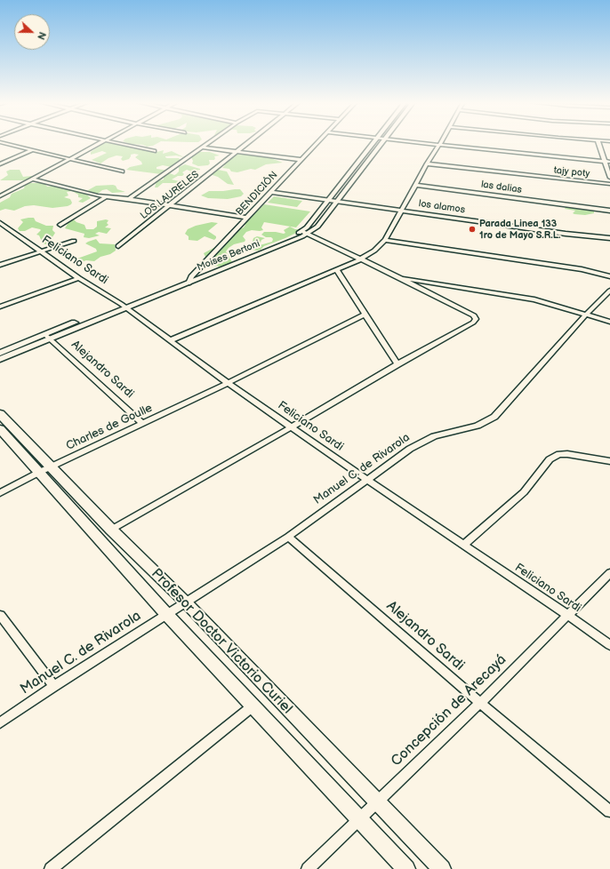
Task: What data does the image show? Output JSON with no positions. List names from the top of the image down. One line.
{"streets":{"main road":["Profesor Doctor Victorio Curiel"],"street":["tajy poty","las dalias","BENDICIÓN","LOS LAURELES","los alamos","Moises Bertoni","Feliciano Sardi","Alejandro Sardi","Charles de Goulle","Manuel C. de Rivarola","Concepción de Arecayá"]},"crossings":[["BENDICIÓN","los alamos"],["BENDICIÓN","Moises Bertoni"],["los alamos","Moises Bertoni"],["Moises Bertoni","Feliciano Sardi"],["Moises Bertoni","Alejandro Sardi"],["Feliciano Sardi","Charles de Goulle"],["Feliciano Sardi","Manuel C. de Rivarola"],["Feliciano Sardi","Concepción de Arecayá"],["Alejandro Sardi","Charles de Goulle"],["Alejandro Sardi","Manuel C. de Rivarola"],["Alejandro Sardi","Concepción de Arecayá"],["Charles de Goulle","Profesor Doctor Victorio Curiel"],["Manuel C. de Rivarola","Profesor Doctor Victorio Curiel"],["Profesor Doctor Victorio Curiel","Concepción de Arecayá"]],"places":["Parada Linea 133 1ro de Mayo S.R.L."],"north":"right"}
